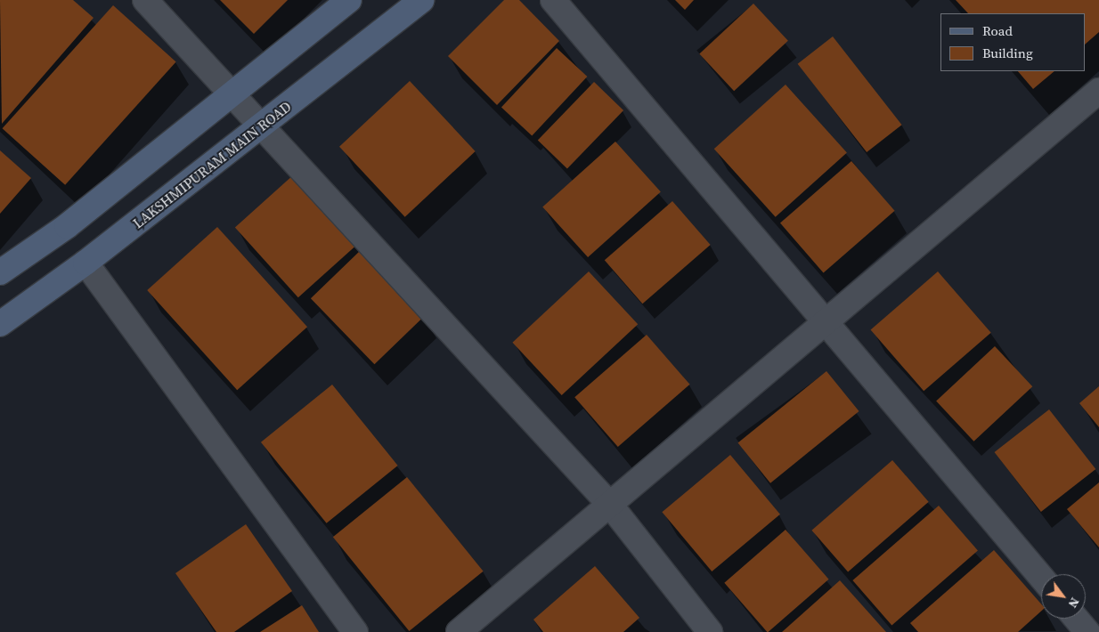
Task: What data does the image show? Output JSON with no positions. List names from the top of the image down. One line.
{"streets":{"main road":["LAKSHMIPURAM MAIN ROAD"]},"legend":["Road","Building"],"north":"bottom right"}
